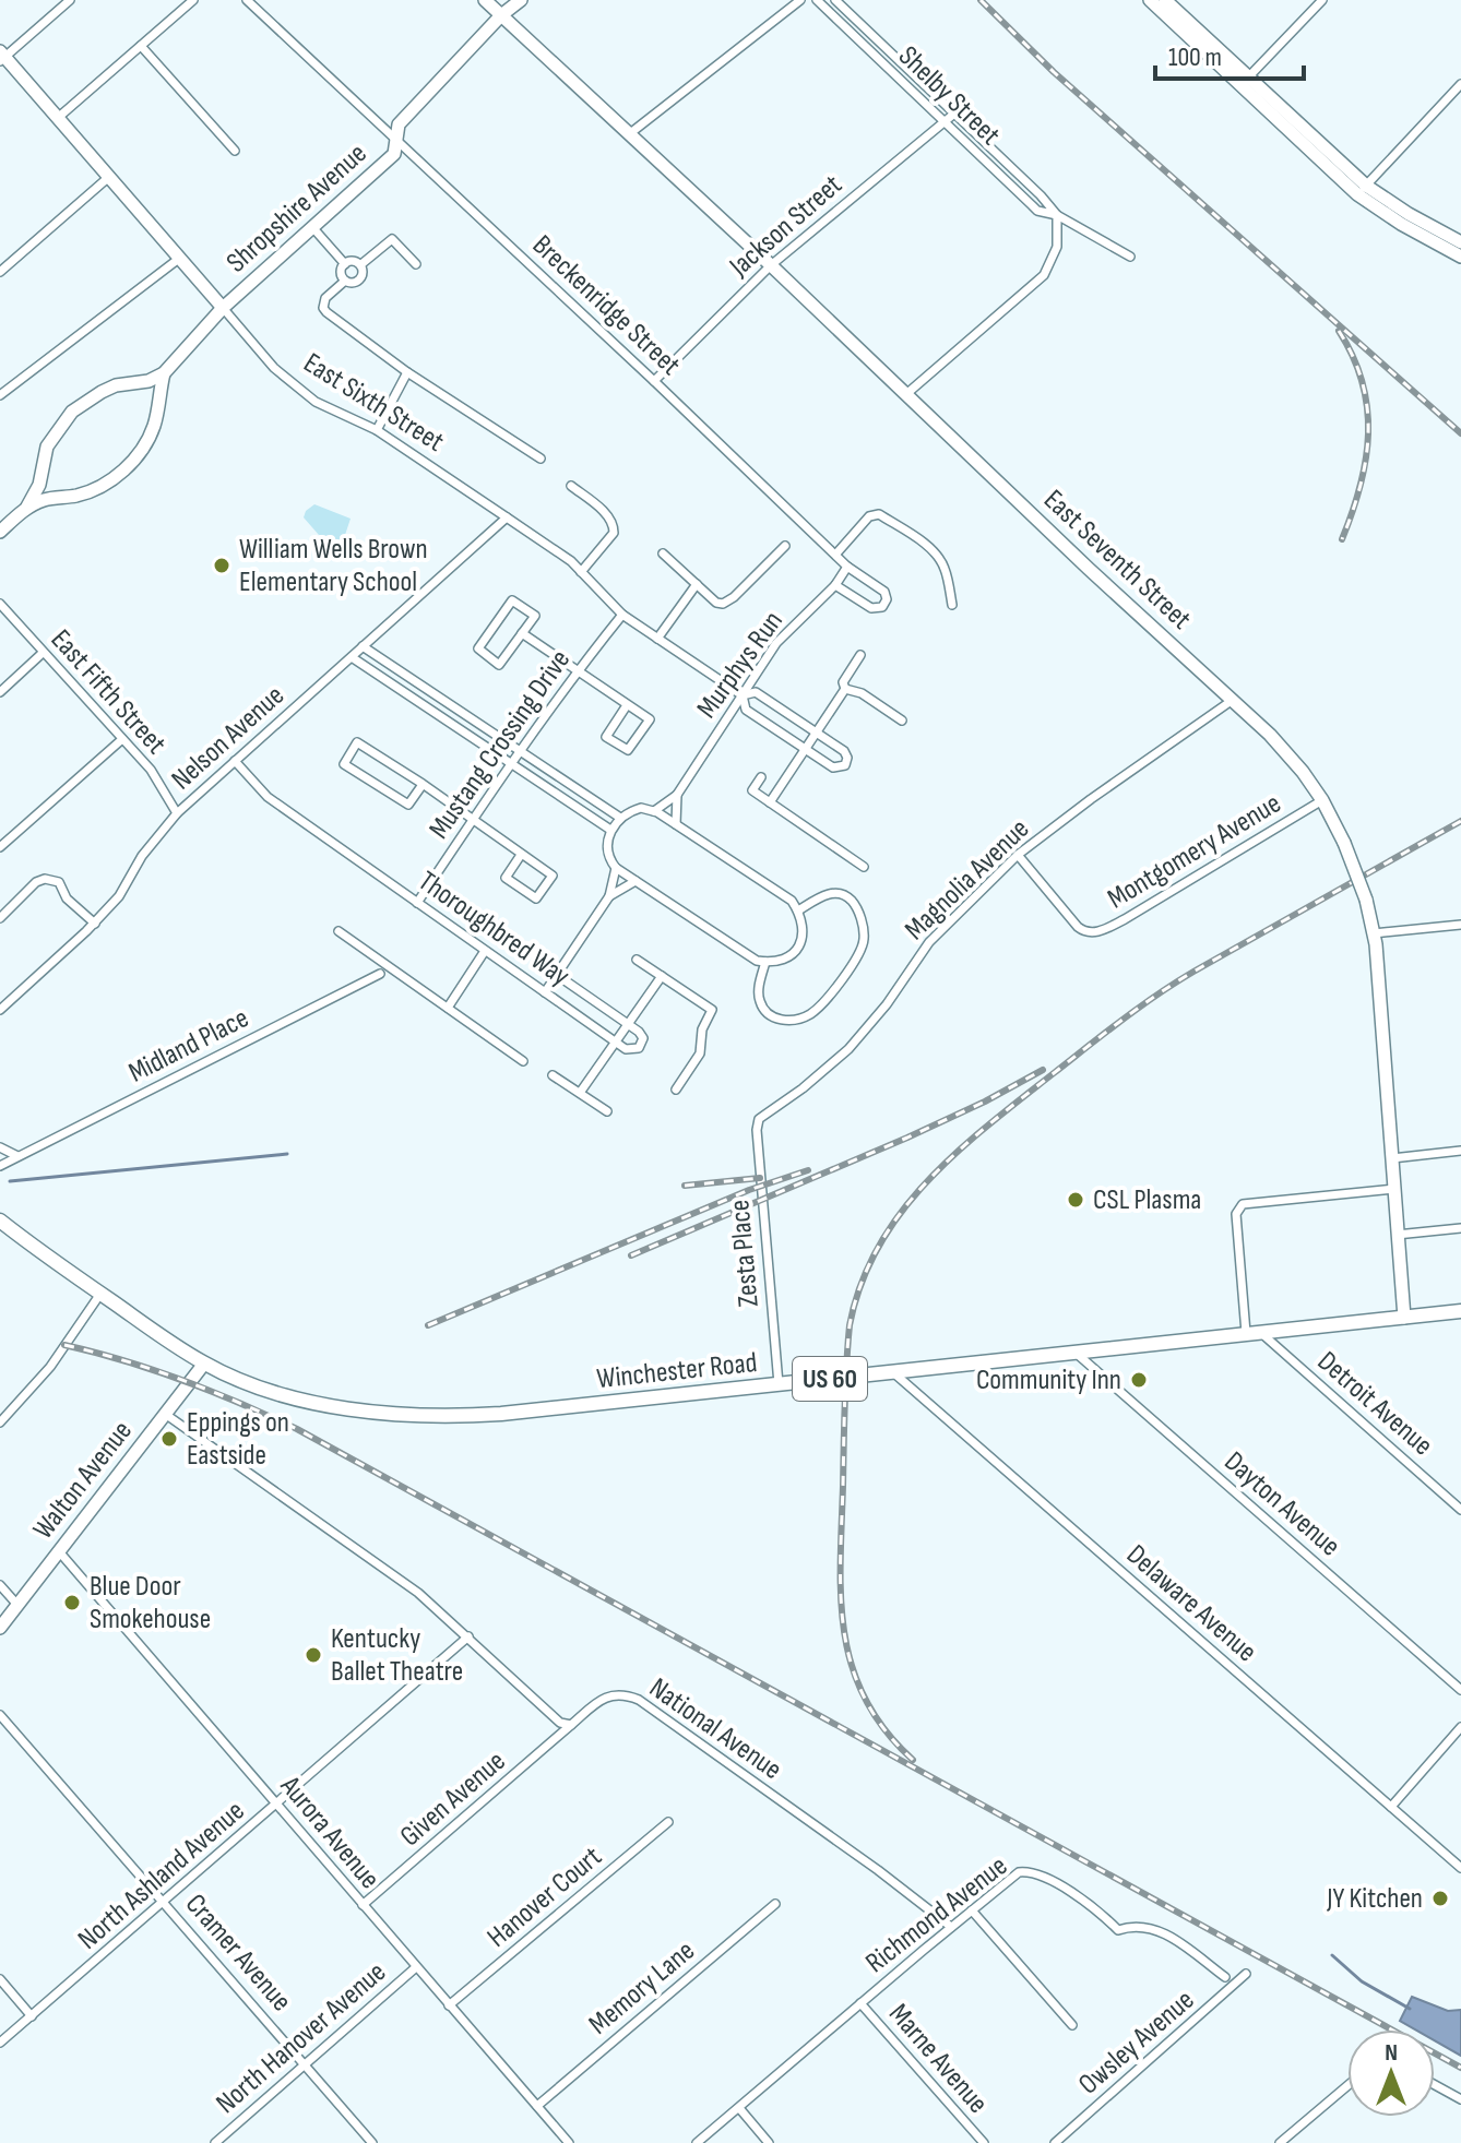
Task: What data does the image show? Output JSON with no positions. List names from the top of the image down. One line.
{"streets":{"main road":["Winchester Road","US 60"],"street":["Shelby Street","Shropshire Avenue","Jackson Street","Breckenridge Street","East Sixth Street","East Seventh Street","Murphys Run","East Fifth Street","Nelson Avenue","Mustang Crossing Drive","Montgomery Avenue","Magnolia Avenue","Thoroughbred Way","Midland Place","Zesta Place","Detroit Avenue","Walton Avenue","Dayton Avenue","Delaware Avenue","National Avenue","Given Avenue","Aurora Avenue","North Ashland Avenue","Hanover Court","Richmond Avenue","Cramer Avenue","Memory Lane","North Hanover Avenue","Owsley Avenue","Marne Avenue"]},"crossings":[["Shelby Street","Jackson Street"],["Shropshire Avenue","Breckenridge Street"],["Shropshire Avenue","East Sixth Street"],["Shropshire Avenue","East Seventh Street"],["Jackson Street","Breckenridge Street"],["Jackson Street","East Seventh Street"],["Breckenridge Street","Murphys Run"],["East Sixth Street","Murphys Run"],["East Sixth Street","Nelson Avenue"],["East Sixth Street","Mustang Crossing Drive"],["East Seventh Street","Montgomery Avenue"],["East Seventh Street","Magnolia Avenue"],["East Seventh Street","Winchester Road"],["East Fifth Street","Nelson Avenue"],["Nelson Avenue","Thoroughbred Way"],["Mustang Crossing Drive","Thoroughbred Way"],["Montgomery Avenue","Magnolia Avenue"],["Magnolia Avenue","Zesta Place"],["Zesta Place","Winchester Road"],["Winchester Road","Detroit Avenue"],["Winchester Road","Walton Avenue"],["Winchester Road","Dayton Avenue"],["Winchester Road","Delaware Avenue"],["Walton Avenue","Aurora Avenue"],["National Avenue","Given Avenue"],["National Avenue","Richmond Avenue"],["Given Avenue","Aurora Avenue"],["Aurora Avenue","North Ashland Avenue"],["Aurora Avenue","Hanover Court"],["Aurora Avenue","Memory Lane"],["Aurora Avenue","North Hanover Avenue"],["North Ashland Avenue","Cramer Avenue"],["Richmond Avenue","Marne Avenue"],["Cramer Avenue","North Hanover Avenue"]],"places":["William Wells Brown Elementary School","CSL Plasma","Community Inn","Eppings on Eastside","Blue Door Smokehouse","Kentucky Ballet Theatre","JY Kitchen"],"scale_bar":"100 m","north":"top"}
